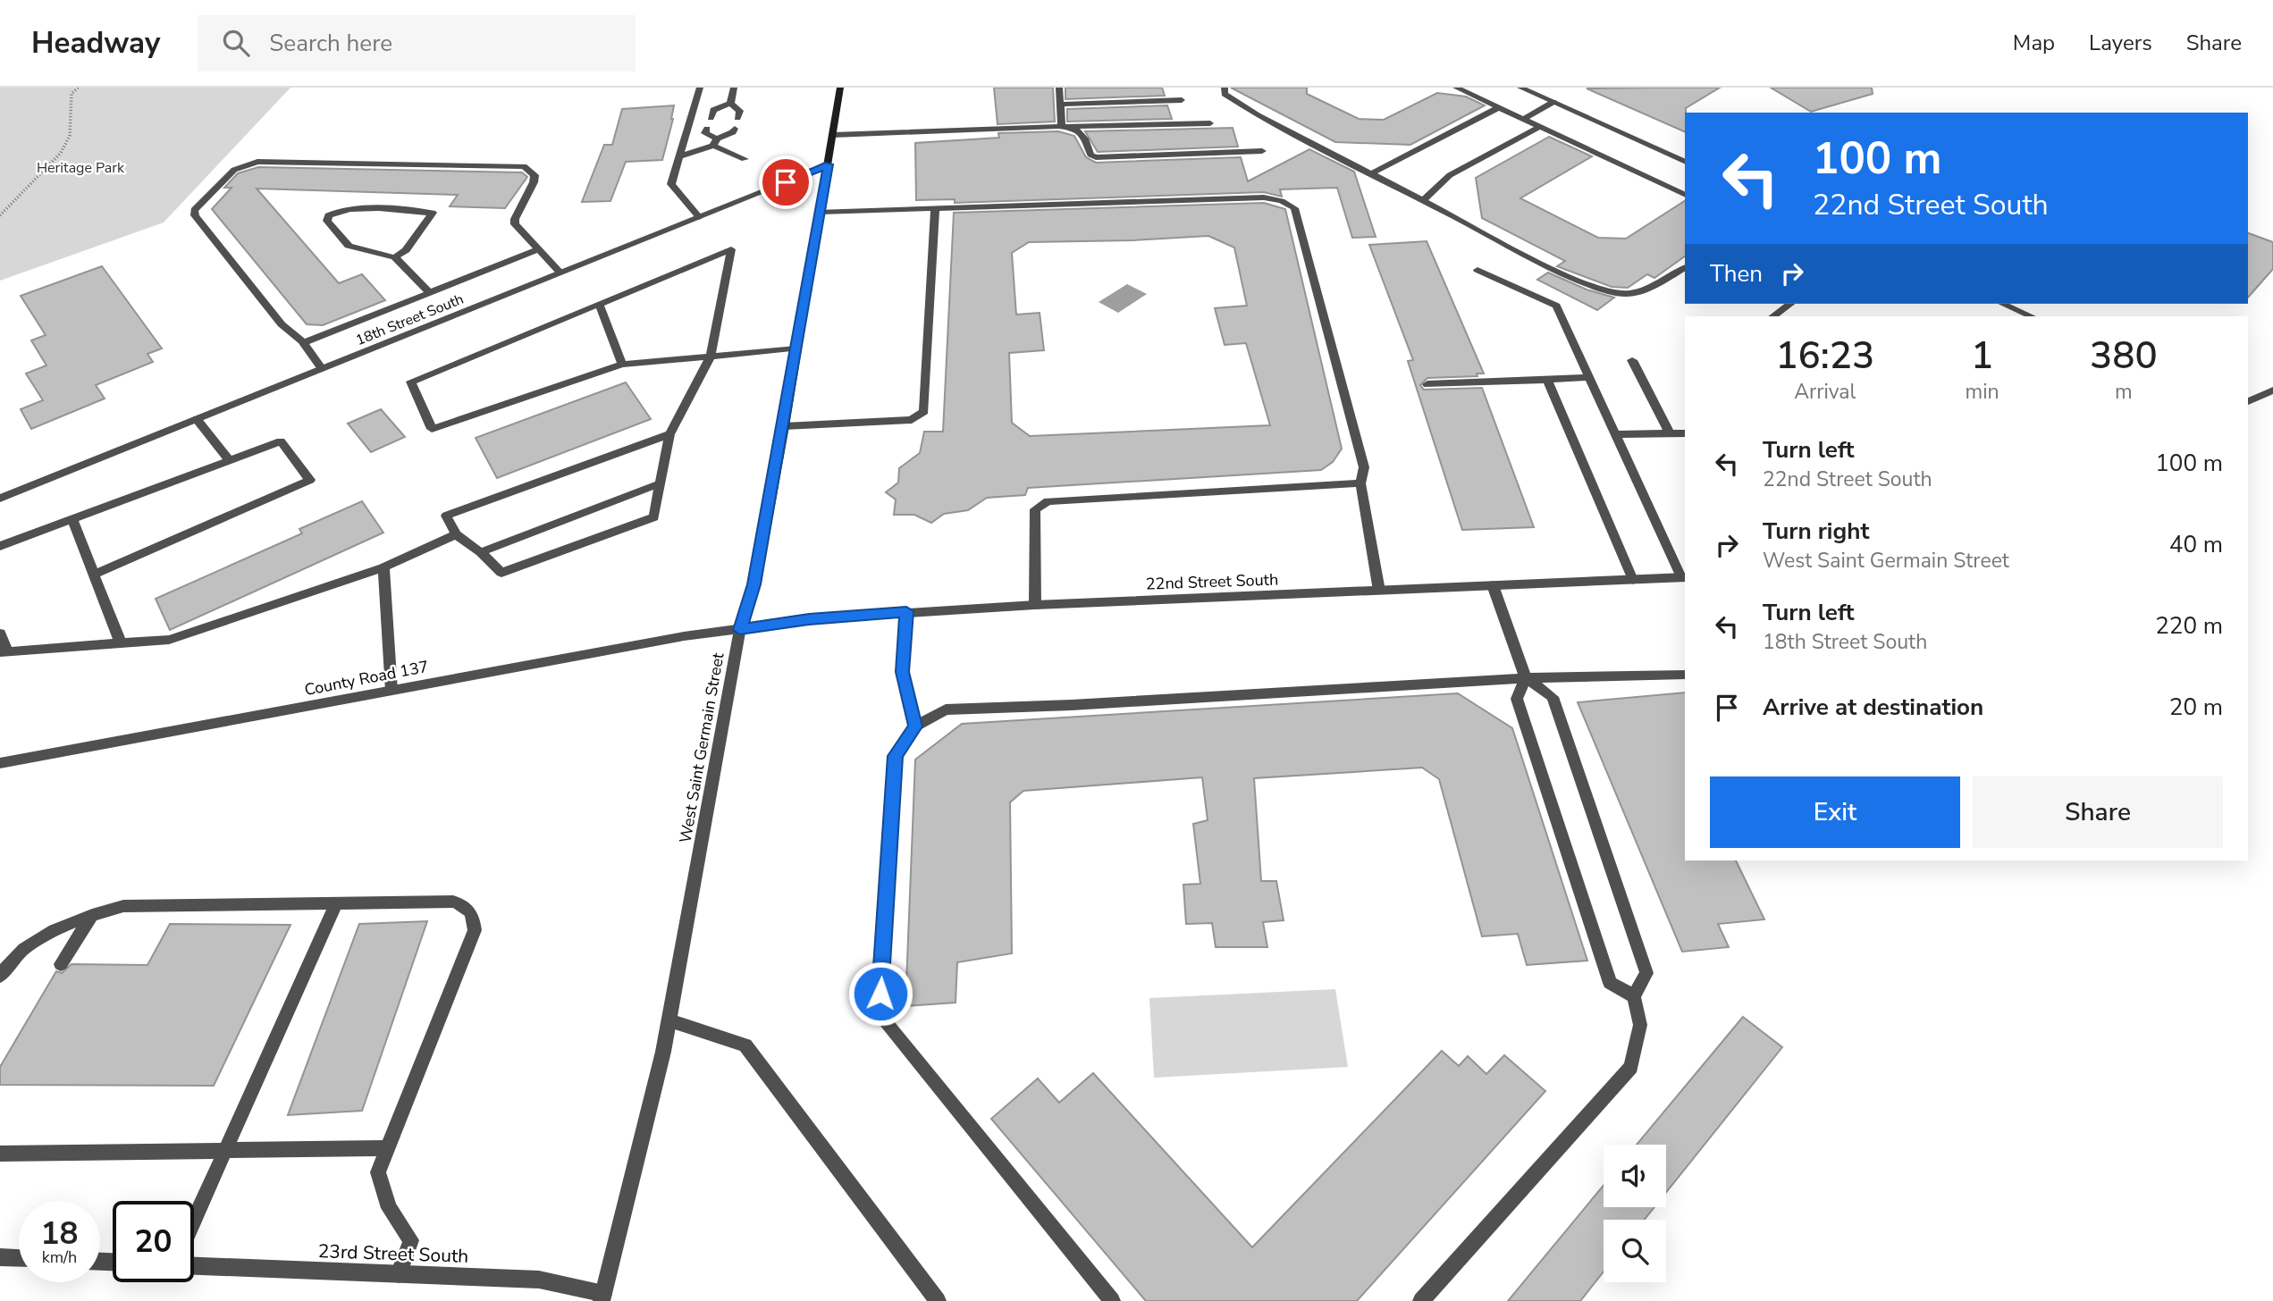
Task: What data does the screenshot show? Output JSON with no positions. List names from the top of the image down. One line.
{"streets":{"main road":["West Saint Germain Street"],"street":["18th Street South","22nd Street South","County Road 137","23rd Street South"]},"crossings":[["18th Street South","West Saint Germain Street"],["22nd Street South","County Road 137"],["22nd Street South","West Saint Germain Street"],["County Road 137","West Saint Germain Street"],["West Saint Germain Street","23rd Street South"]],"parks":["Heritage Park"],"page":{"header":"Headway","search":"Search here","nav":["Map","Layers","Share"],"turn":["100 m","22nd Street South"],"then":"Then","eta":["16:23","Arrival","1","min","380","m"],"list":[{"name":"Turn left","note":"22nd Street South","value":"100 m"},{"name":"Turn right","note":"West Saint Germain Street","value":"40 m"},{"name":"Turn left","note":"18th Street South","value":"220 m"},{"name":"Arrive at destination","value":"20 m"}],"buttons":["Exit","Share"],"speed":"18 km/h","limit":"20"}}
